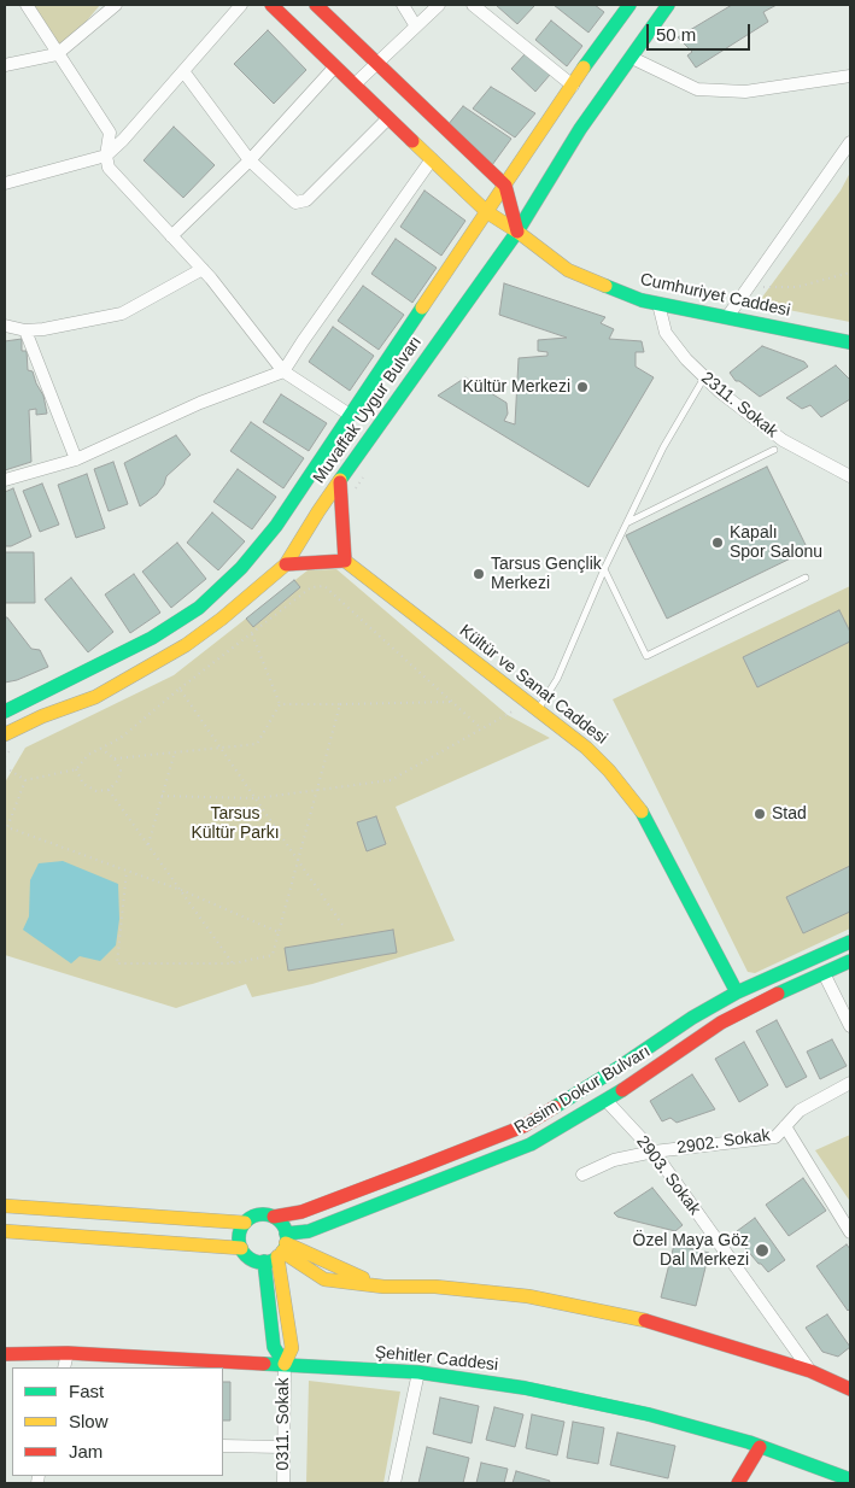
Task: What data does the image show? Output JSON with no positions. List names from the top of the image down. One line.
{"streets":{"main road":["Cumhuriyet Caddesi","Muvaffak Uygur Bulvarı","Kültür ve Sanat Caddesi","Rasim Dokur Bulvarı","Şehitler Caddesi"],"street":["2311. Sokak","2902. Sokak","2903. Sokak","0311. Sokak"]},"crossings":[["Cumhuriyet Caddesi","2311. Sokak"],["Cumhuriyet Caddesi","Muvaffak Uygur Bulvarı"],["Rasim Dokur Bulvarı","2903. Sokak"],["2902. Sokak","2903. Sokak"],["Şehitler Caddesi","0311. Sokak"]],"parks":["Tarsus Kültür Parkı"],"places":["Kültür Merkezi","Kapalı Spor Salonu","Tarsus Gençlik Merkezi","Stad","Özel Maya Göz Dal Merkezi"],"legend":["Fast","Slow","Jam"],"scale_bar":"50 m"}
